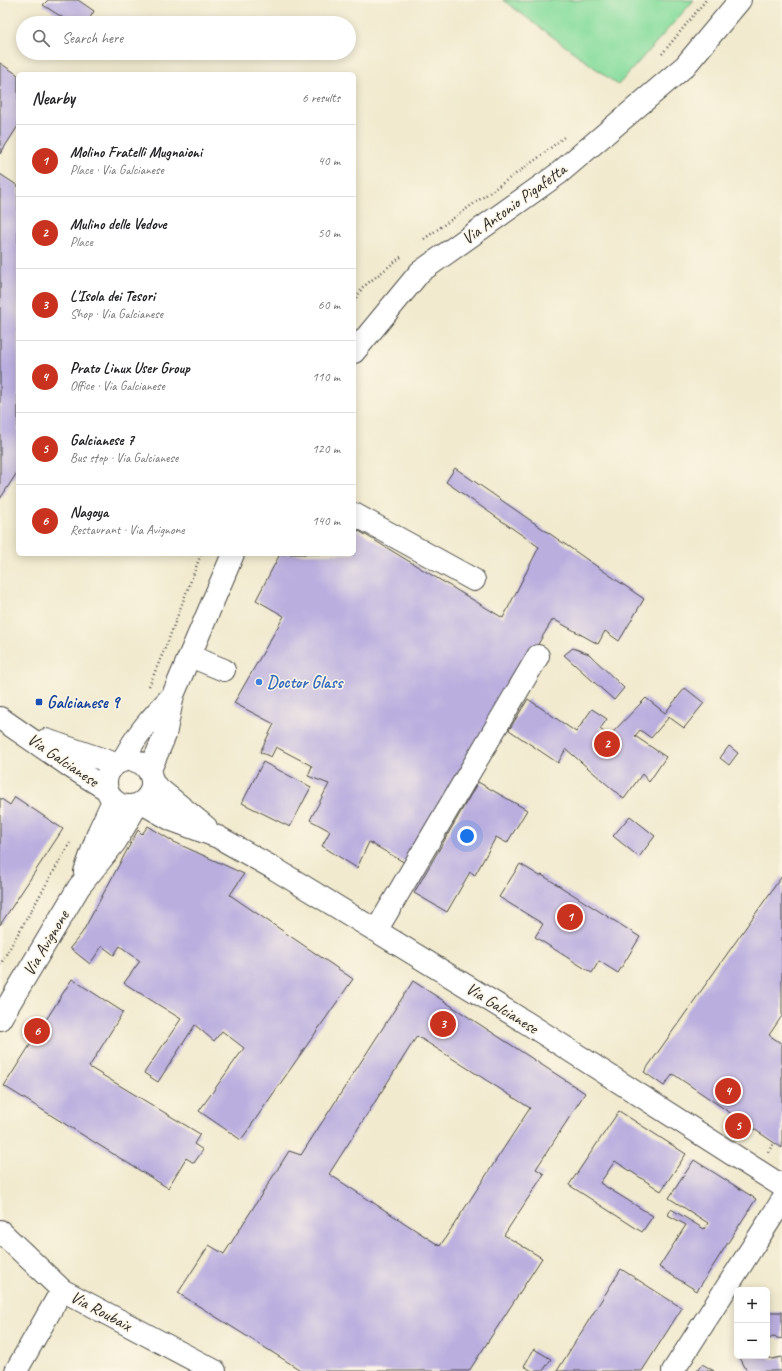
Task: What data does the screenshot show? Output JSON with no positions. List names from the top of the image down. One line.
{"streets":{"street":["Via Antonio Pigafetta","Via Galcianese","Via Avignone","Via Roubaix"]},"crossings":[["Via Galcianese","Via Avignone"]],"places":{"other":["Doctor Glass"],"transit":["Galcianese 9"]},"page":{"search":"Search here","heading":["Nearby","6 results"],"list":[{"mark":"1","name":"Molino Fratelli Mugnaioni","note":"Place · Via Galcianese","value":"40 m"},{"mark":"2","name":"Mulino delle Vedove","note":"Place","value":"50 m"},{"mark":"3","name":"L'Isola dei Tesori","note":"Shop · Via Galcianese","value":"60 m"},{"mark":"4","name":"Prato Linux User Group","note":"Office · Via Galcianese","value":"110 m"},{"mark":"5","name":"Galcianese 7","note":"Bus stop · Via Galcianese","value":"120 m"},{"mark":"6","name":"Nagoya","note":"Restaurant · Via Avignone","value":"140 m"}],"pins":["2","1","3","6","4","5"],"map_buttons":["+","−"]}}
